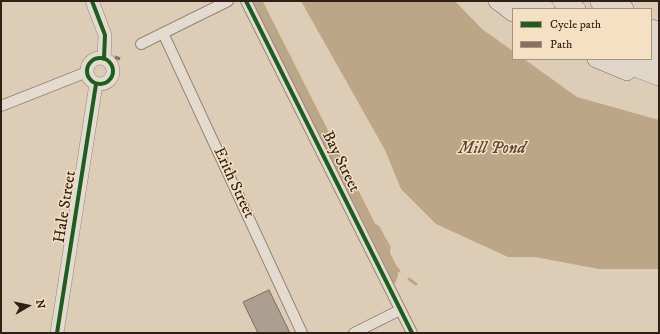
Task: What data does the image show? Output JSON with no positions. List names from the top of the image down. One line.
{"streets":{"street":["Bay Street","Erith Street","Hale Street"]},"water":["Mill Pond"],"legend":["Cycle path","Path"],"north":"right"}
